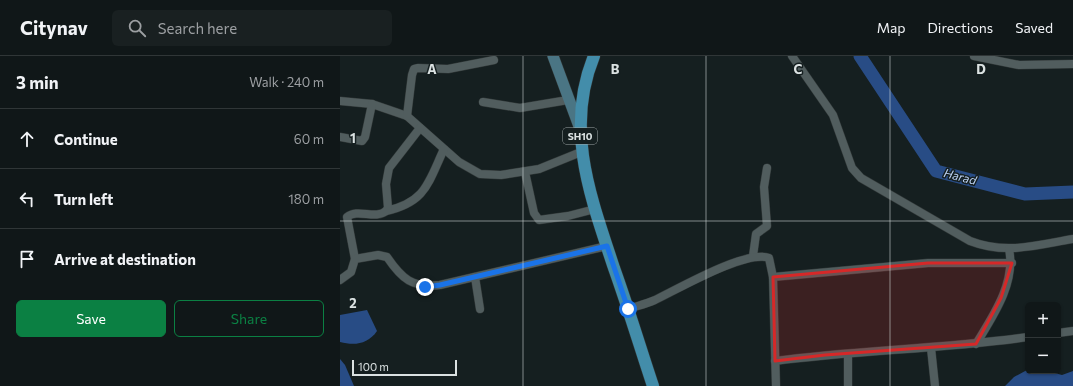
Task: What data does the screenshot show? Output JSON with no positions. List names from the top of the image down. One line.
{"streets":{"main road":["SH10"]},"water":["Harad"],"scale_bar":"100 m","page":{"header":"Citynav","search":"Search here","nav":["Map","Directions","Saved"],"heading":["3 min","Walk · 240 m"],"list":[["Continue","60 m"],["Turn left","180 m"],"Arrive at destination"],"buttons":["Save","Share"],"map_buttons":["+","−"],"scale":"100 m"},"grid":{"columns":["A","B","C","D"],"rows":["1","2"]}}
